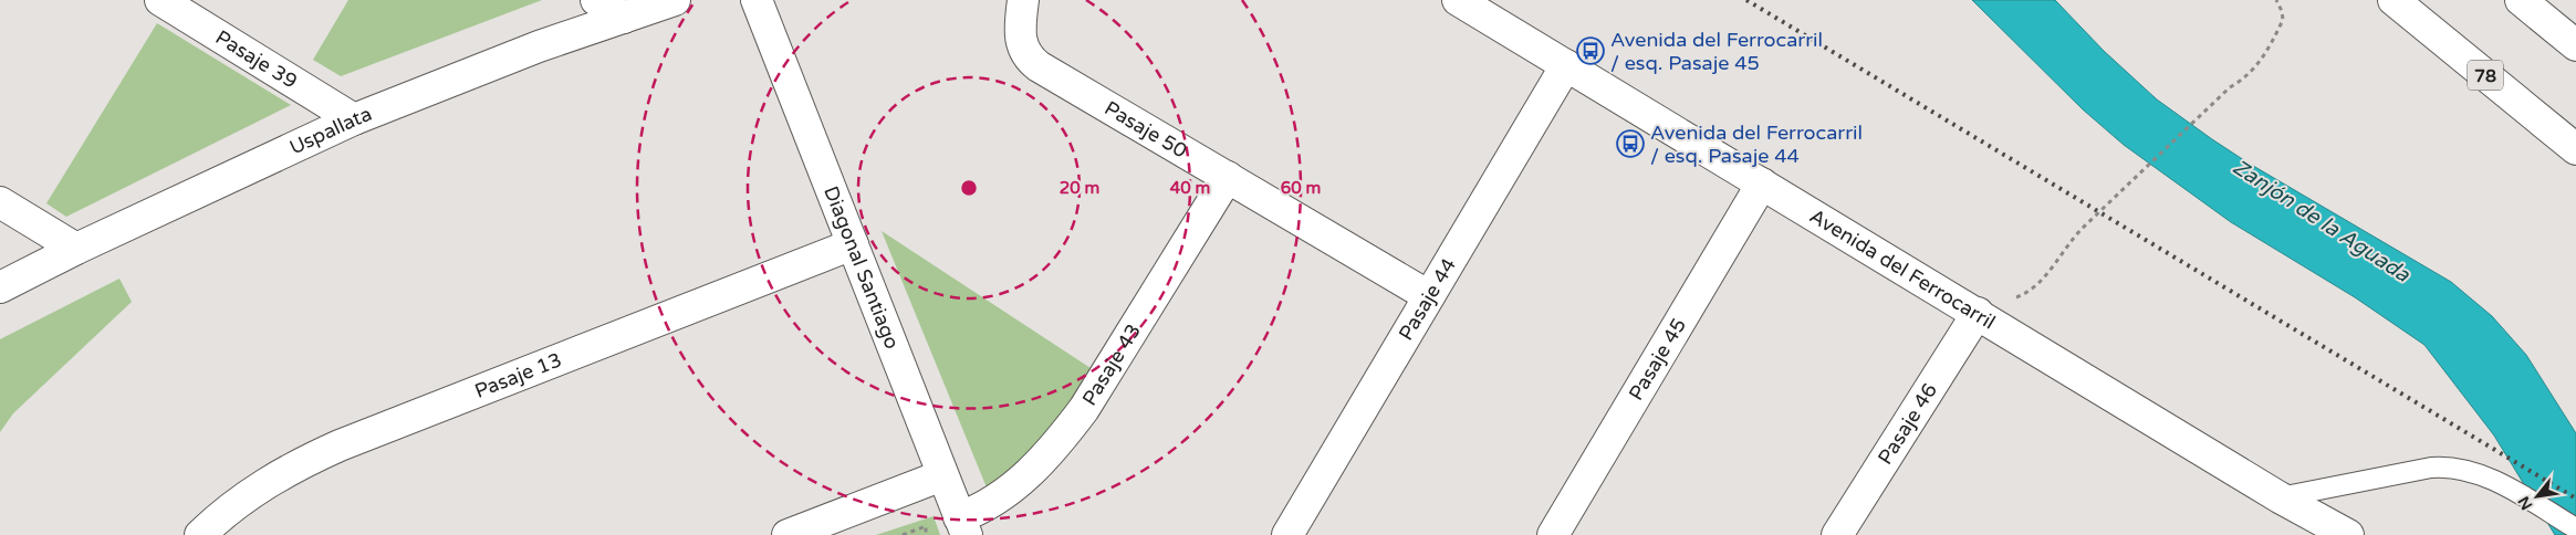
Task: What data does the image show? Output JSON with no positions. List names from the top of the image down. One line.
{"streets":{"main road":["Pasaje 39","78","Pasaje 50","Uspallata","Diagonal Santiago","Avenida del Ferrocarril","Pasaje 44","Pasaje 45","Pasaje 43","Pasaje 13","Pasaje 46"]},"crossings":[["Pasaje 39","Uspallata"],["Pasaje 50","Pasaje 44"],["Pasaje 50","Pasaje 43"],["Diagonal Santiago","Pasaje 43"],["Diagonal Santiago","Pasaje 13"],["Avenida del Ferrocarril","Pasaje 44"],["Avenida del Ferrocarril","Pasaje 45"],["Avenida del Ferrocarril","Pasaje 46"]],"water":["Zanjón de la Aguada"],"places":{"bus stop":["Avenida del Ferrocarril / esq. Pasaje 45","Avenida del Ferrocarril / esq. Pasaje 44"]},"north":"bottom left","rings":["20 m","40 m","60 m"]}
